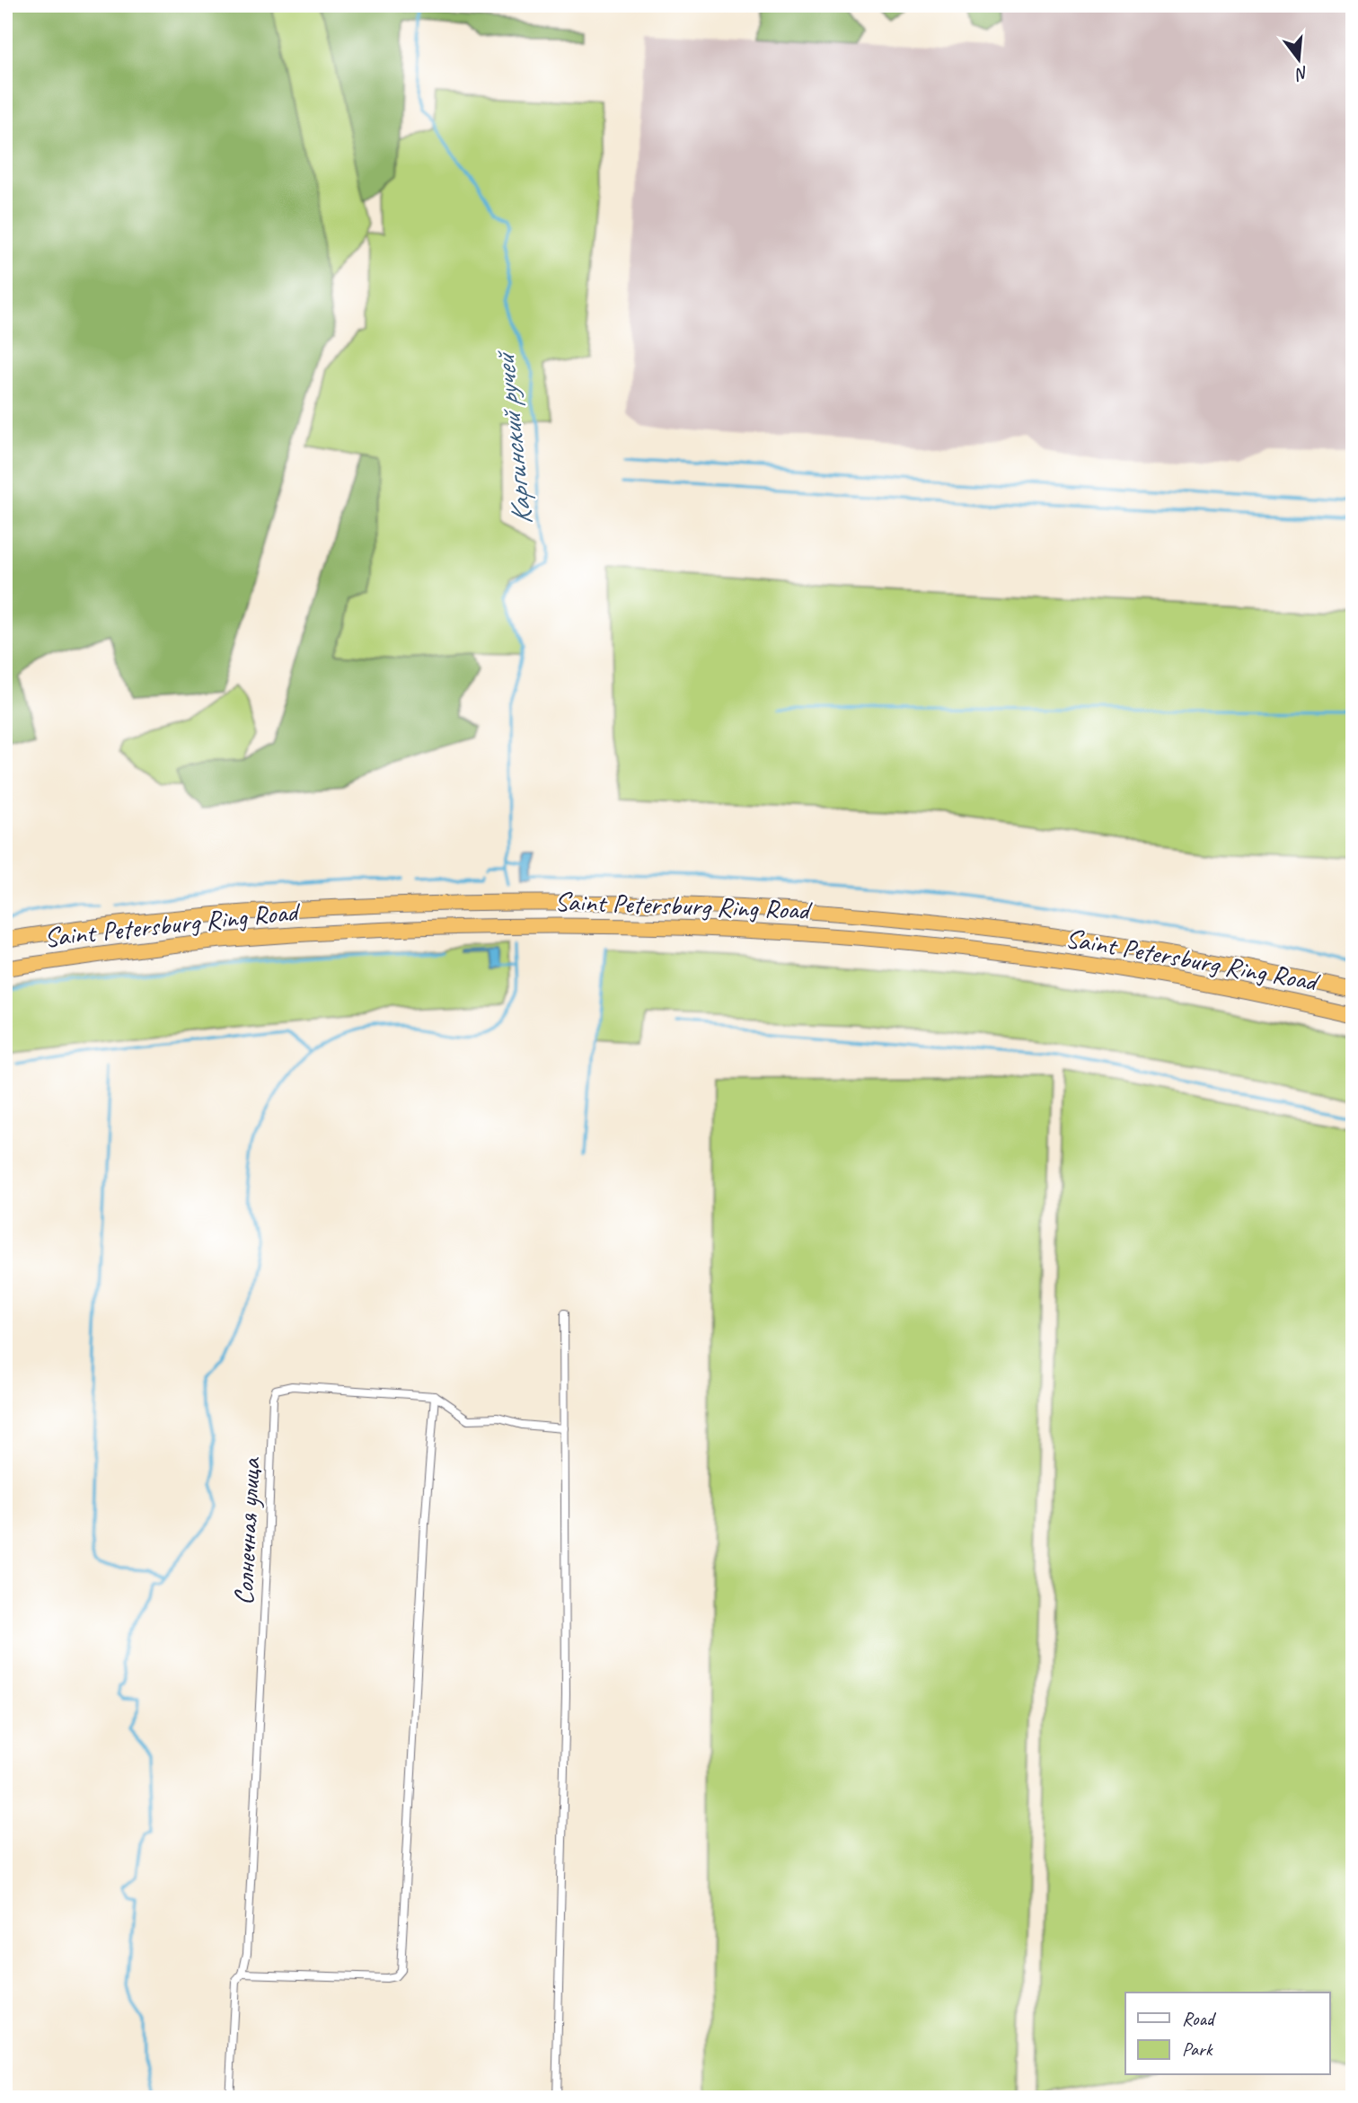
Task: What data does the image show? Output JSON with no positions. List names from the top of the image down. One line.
{"streets":{"highway":["Saint Petersburg Ring Road"],"street":["Солнечная улица"]},"water":["Каргинский ручей"],"legend":["Road","Park"],"north":"bottom"}
